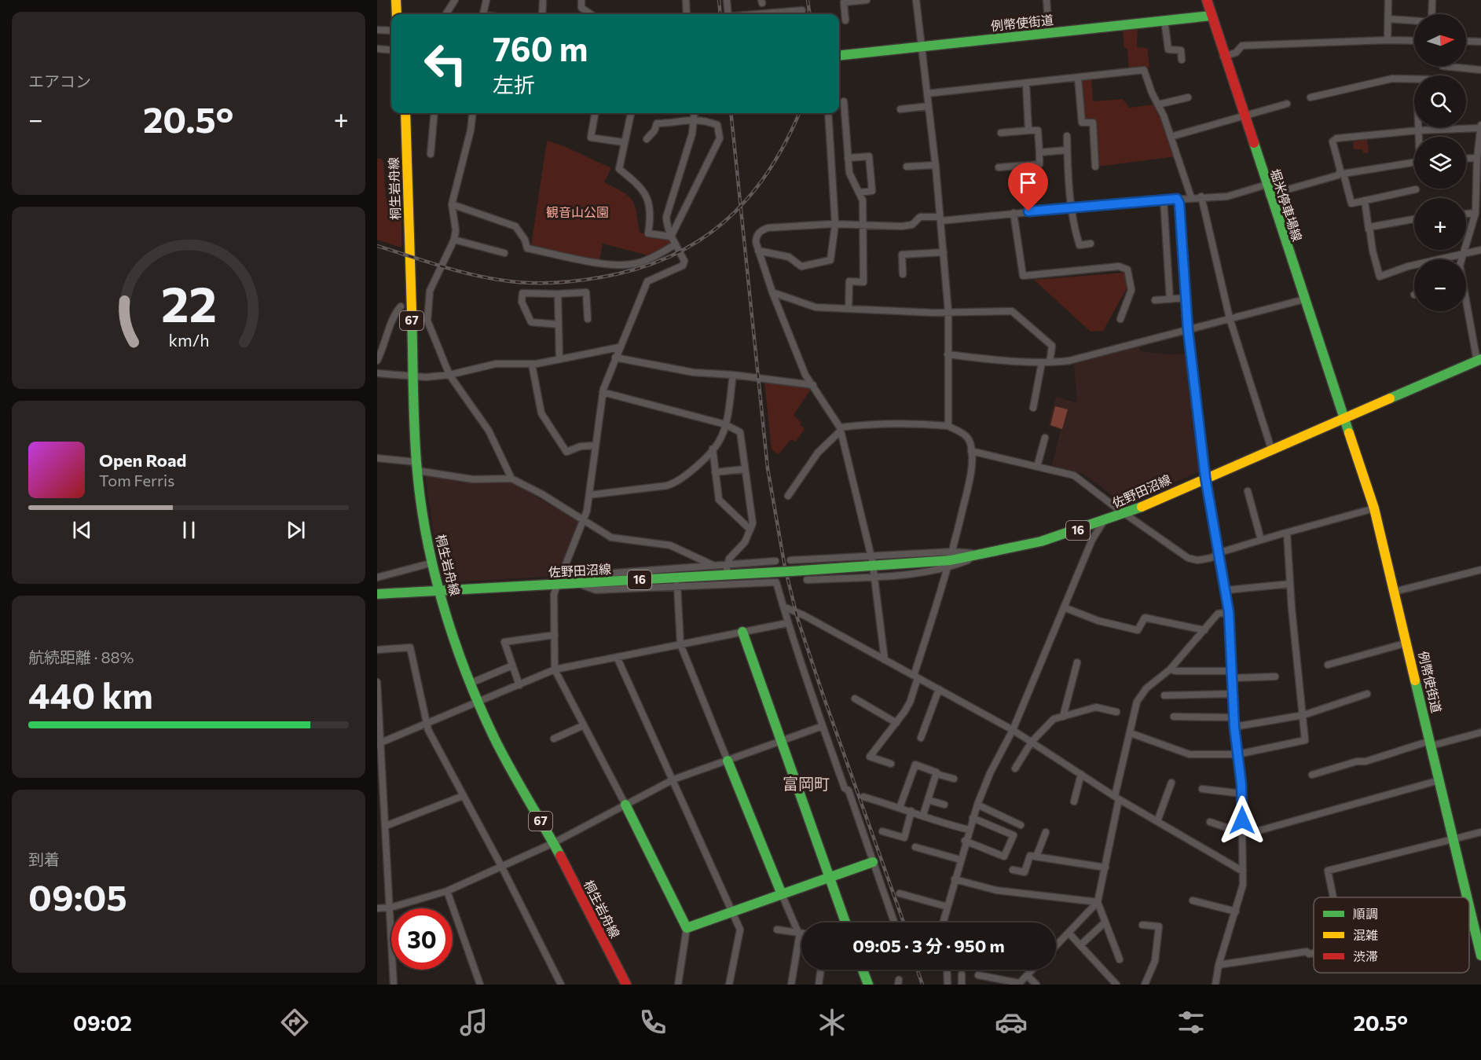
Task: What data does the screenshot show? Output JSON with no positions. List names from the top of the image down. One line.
{"streets":{"main road":["例幣使街道","桐生岩舟線","堀米停車場線","67","佐野田沼線","16"]},"crossings":[["例幣使街道","堀米停車場線"],["例幣使街道","佐野田沼線"],["桐生岩舟線","佐野田沼線"],["堀米停車場線","佐野田沼線"]],"districts":["富岡町"],"parks":["観音山公園"],"legend":["順調","混雑","渋滞"],"north":"right","page":{"tile":["エアコン",["航続距離 · 88%","440 km"],["到着","09:05"]],"map_buttons":["+","−"],"turn":["760 m","左折"],"heat":["−","20.5°","+"],"song":["Open Road","Tom Ferris"],"limit":"30","trip":"09:05 · 3 分 · 950 m","tabs":["09:02","20.5°"],"gauge":["22","km/h"]}}
